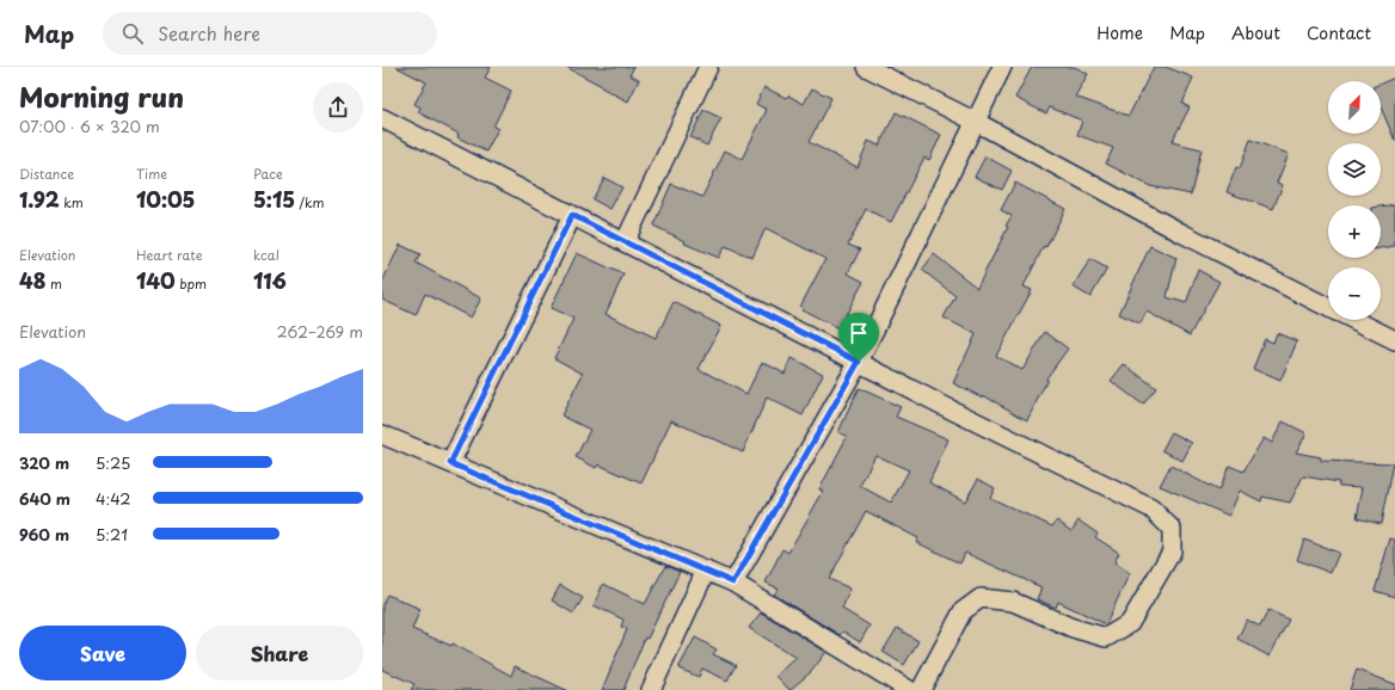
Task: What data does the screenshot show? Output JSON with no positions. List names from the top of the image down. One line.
{"north":"top right","page":{"header":"Map","search":"Search here","nav":["Home","Map","About","Contact"],"heading":["Morning run","07:00 · 6 × 320 m"],"map_buttons":["+","−"],"stats":[["Distance","1.92 km"],["Time","10:05"],["Pace","5:15 /km"],["Elevation","48 m"],["Heart rate","140 bpm"],["kcal","116"]],"chart":["Elevation","262–269 m"],"list":[{"name":"320 m","note":"5:25"},{"name":"640 m","note":"4:42"},{"name":"960 m","note":"5:21"}],"buttons":["Save","Share"]}}
